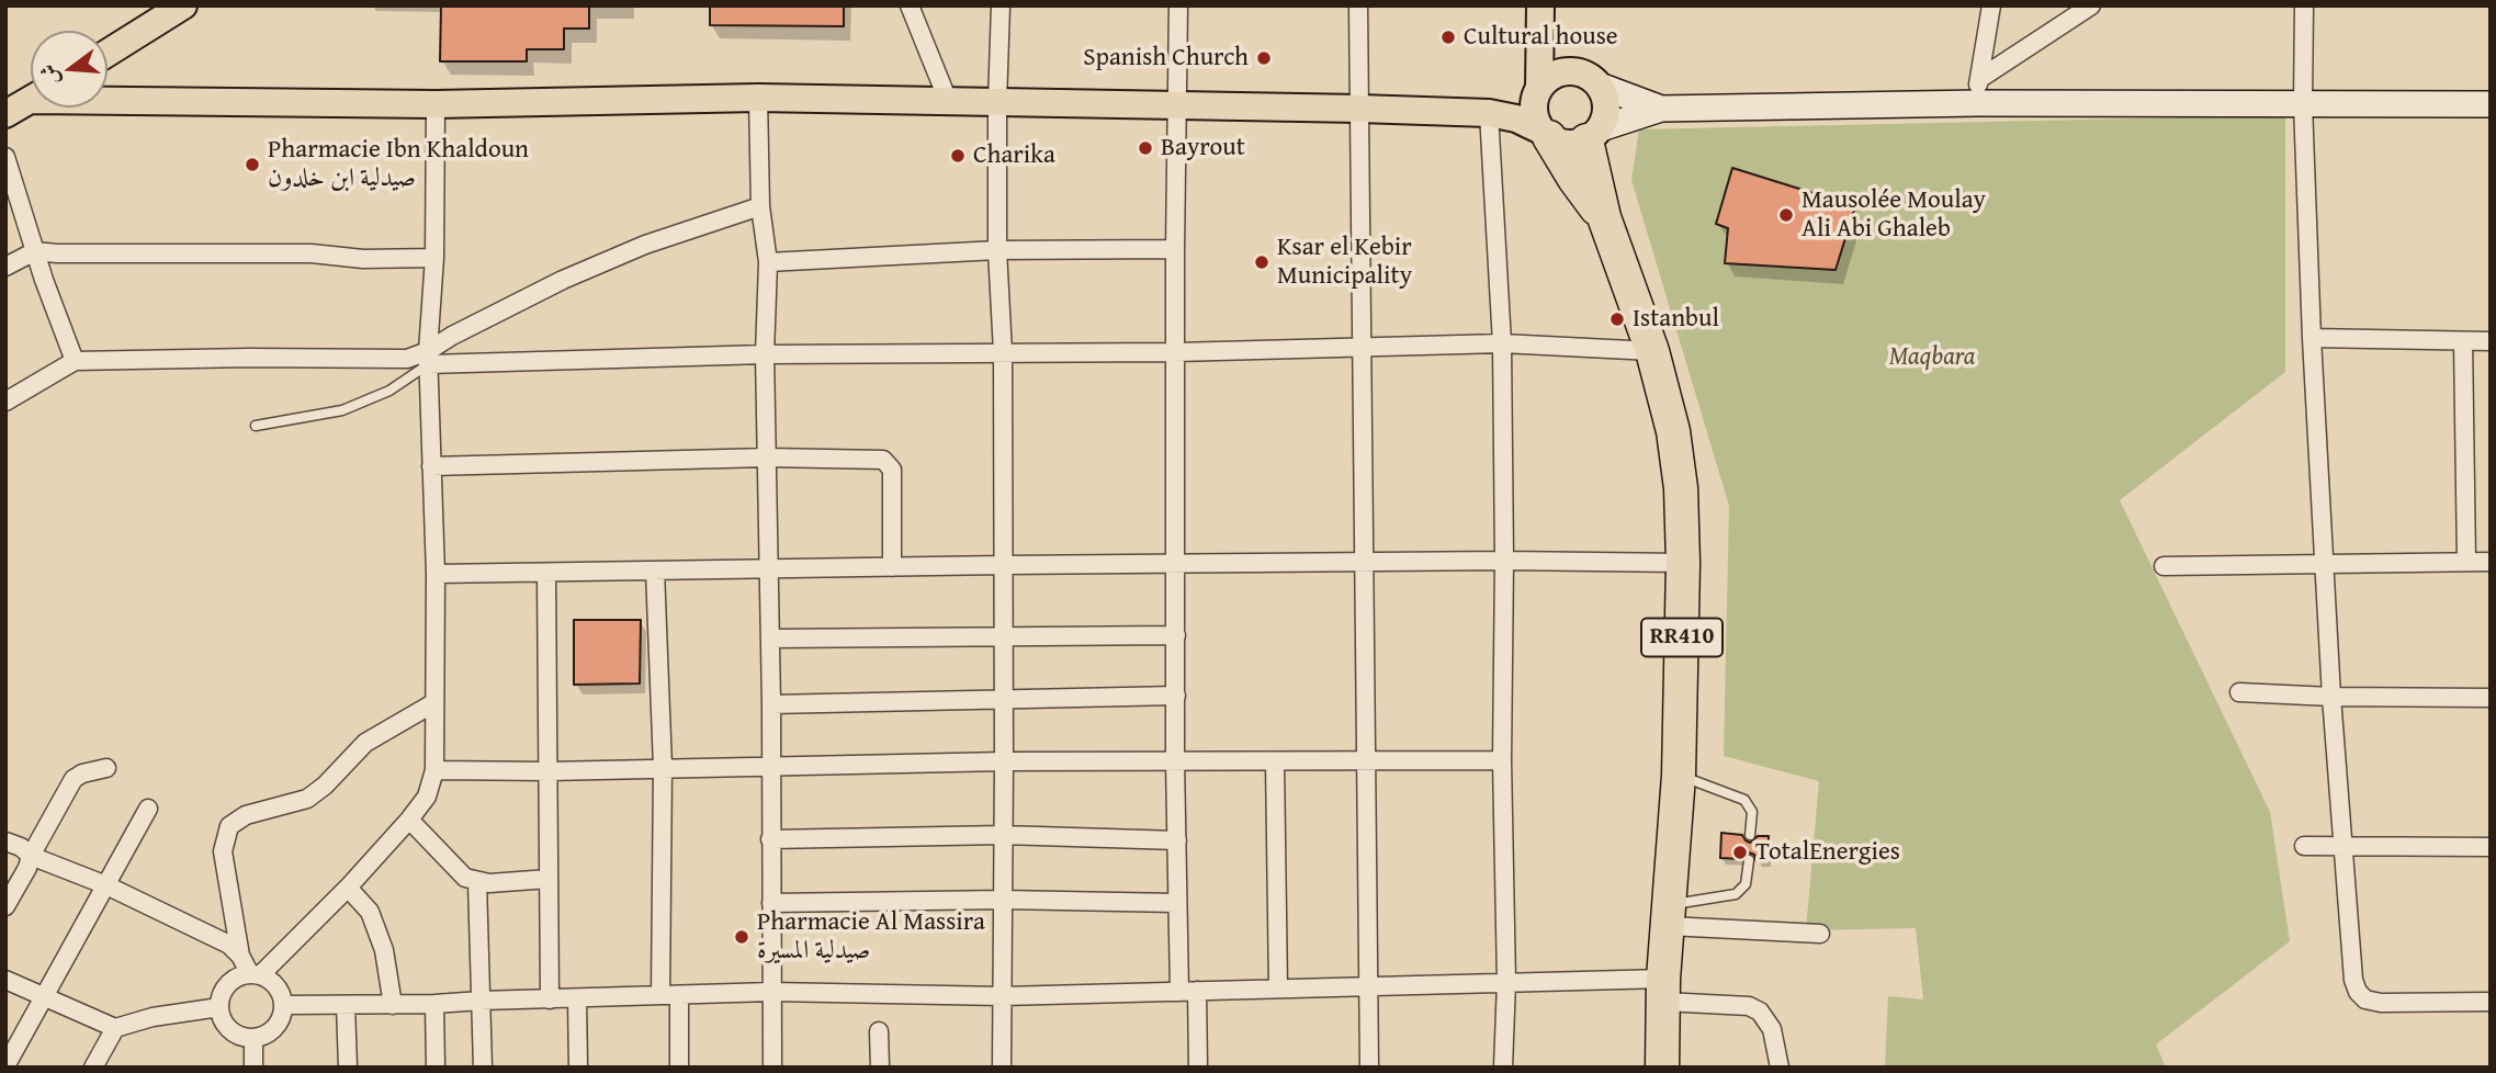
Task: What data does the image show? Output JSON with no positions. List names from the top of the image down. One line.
{"streets":{"highway":["RR410"]},"parks":["Maqbara"],"places":["Cultural house","Spanish Church","Bayrout","Charika","Pharmacie Ibn Khaldoun صيدلية ابن خلدون","Mausolée Moulay Ali Abi Ghaleb","Ksar el Kebir Municipality","Istanbul","TotalEnergies","Pharmacie Al Massira صيدلية المسيرة"],"north":"left"}
